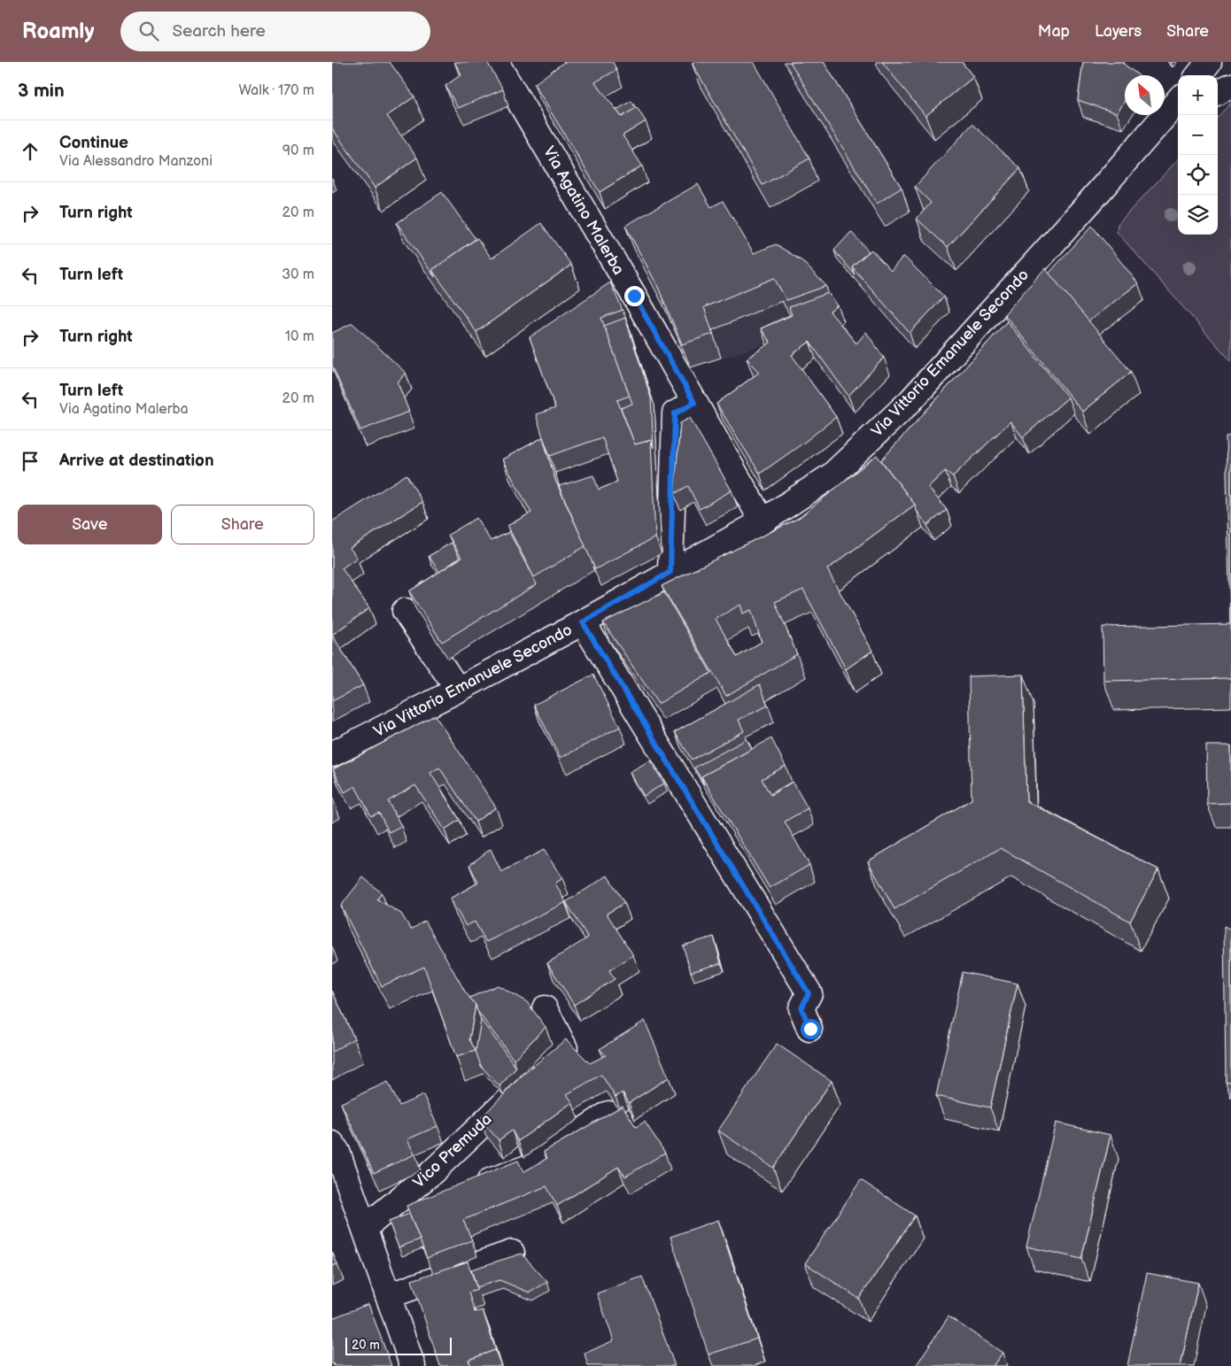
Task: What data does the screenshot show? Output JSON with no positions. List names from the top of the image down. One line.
{"streets":{"street":["Via Agatino Malerba","Via Vittorio Emanuele Secondo","Vico Premuda"]},"crossings":[["Via Agatino Malerba","Via Vittorio Emanuele Secondo"]],"scale_bar":"20 m","north":"top left","page":{"header":"Roamly","search":"Search here","nav":["Map","Layers","Share"],"heading":["3 min","Walk · 170 m"],"map_buttons":["+","−"],"list":[["Continue","Via Alessandro Manzoni","90 m"],["Turn right","20 m"],["Turn left","30 m"],["Turn right","10 m"],["Turn left","Via Agatino Malerba","20 m"],"Arrive at destination"],"buttons":["Save","Share"],"scale":"20 m"}}
